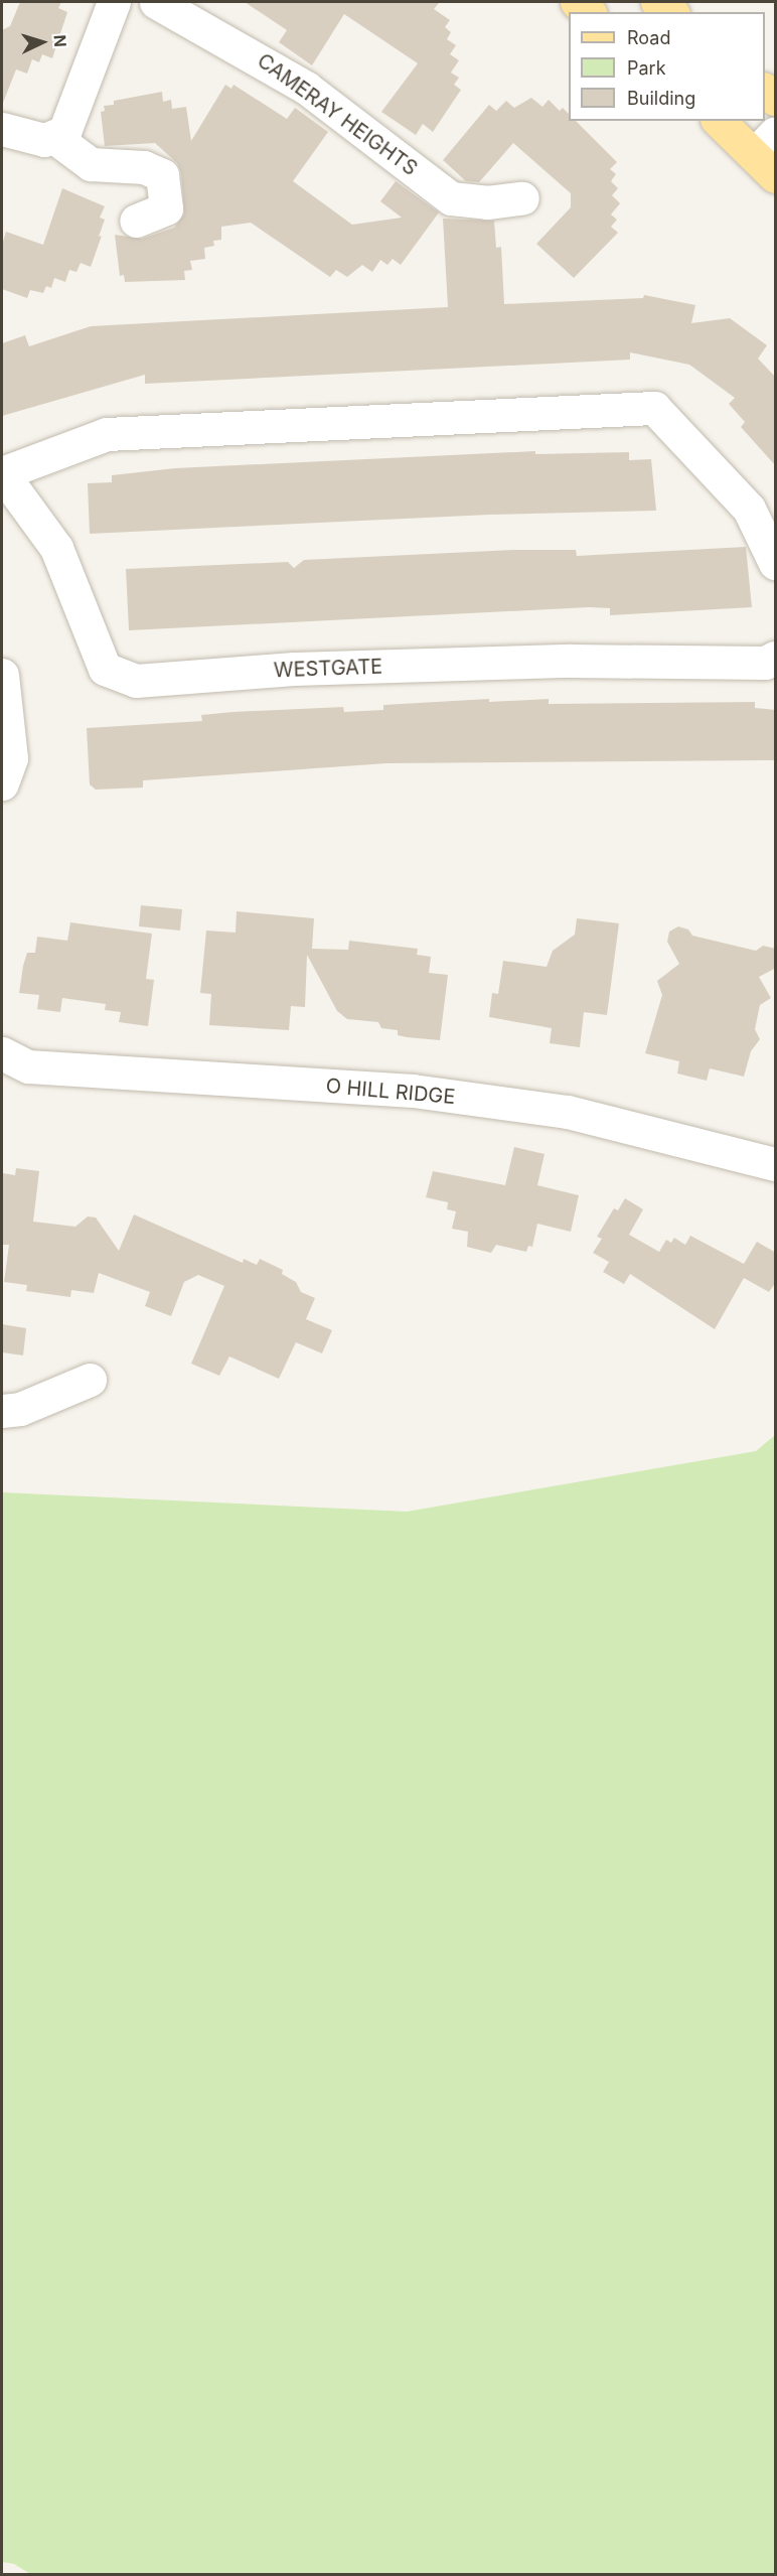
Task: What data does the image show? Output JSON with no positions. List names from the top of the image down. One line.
{"streets":{"street":["CAMERAY HEIGHTS","WESTGATE","O HILL RIDGE"]},"legend":["Road","Park","Building"],"north":"right"}
